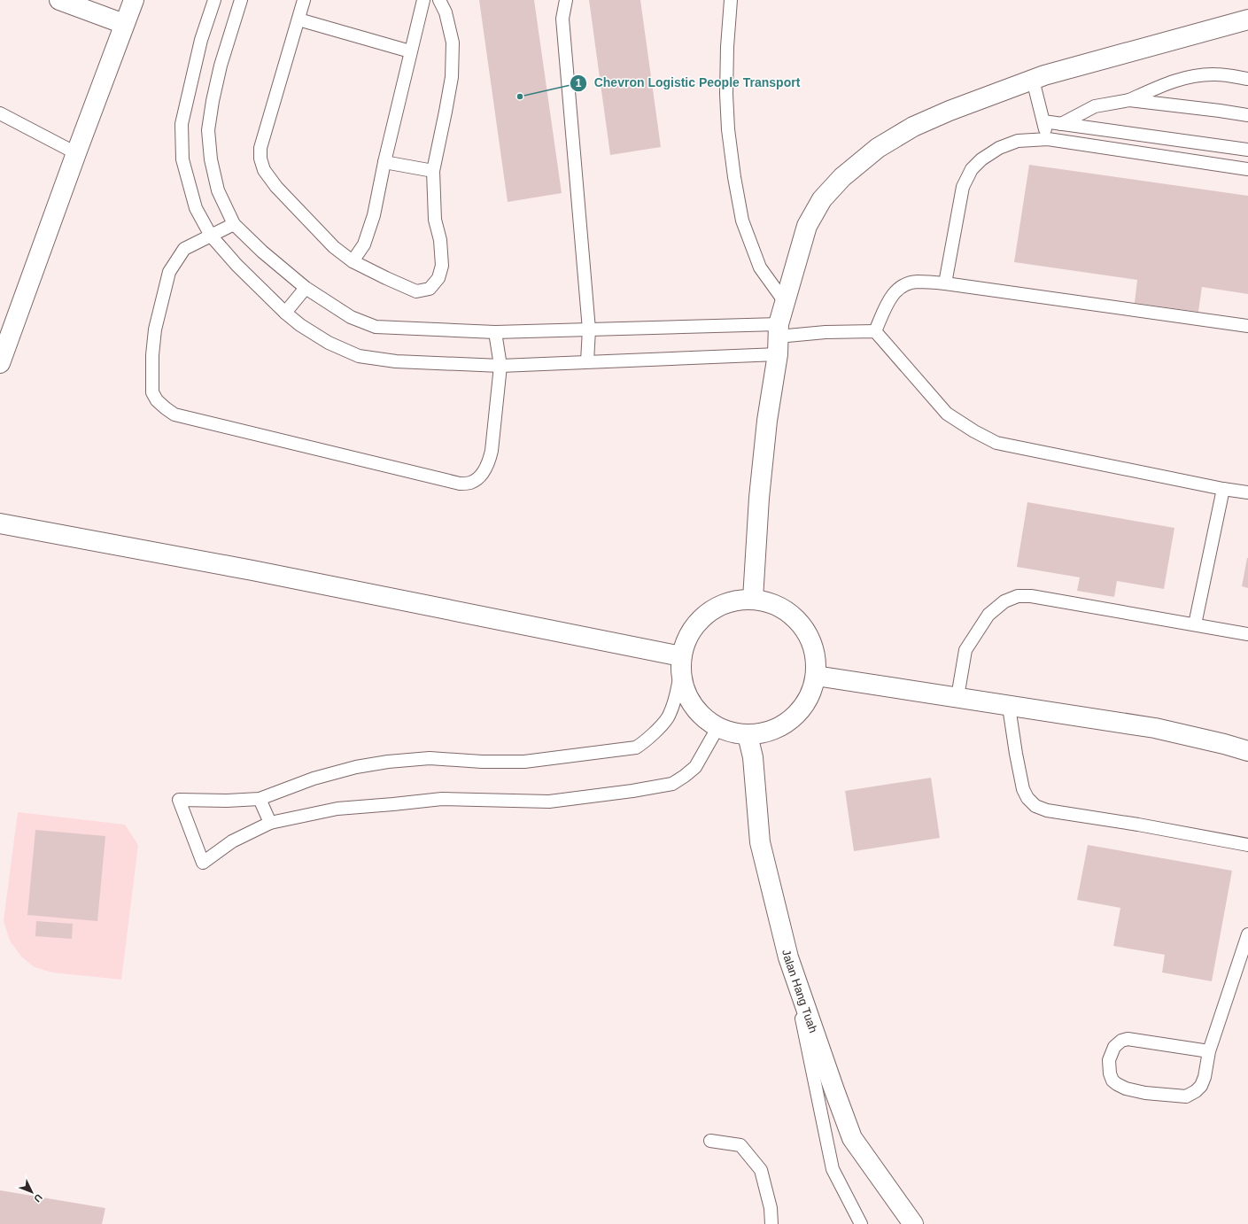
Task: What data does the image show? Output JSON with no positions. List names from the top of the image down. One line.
{"streets":{"street":["Jalan Hang Tuah"]},"places":["Chevron Logistic People Transport"],"north":"bottom right"}
